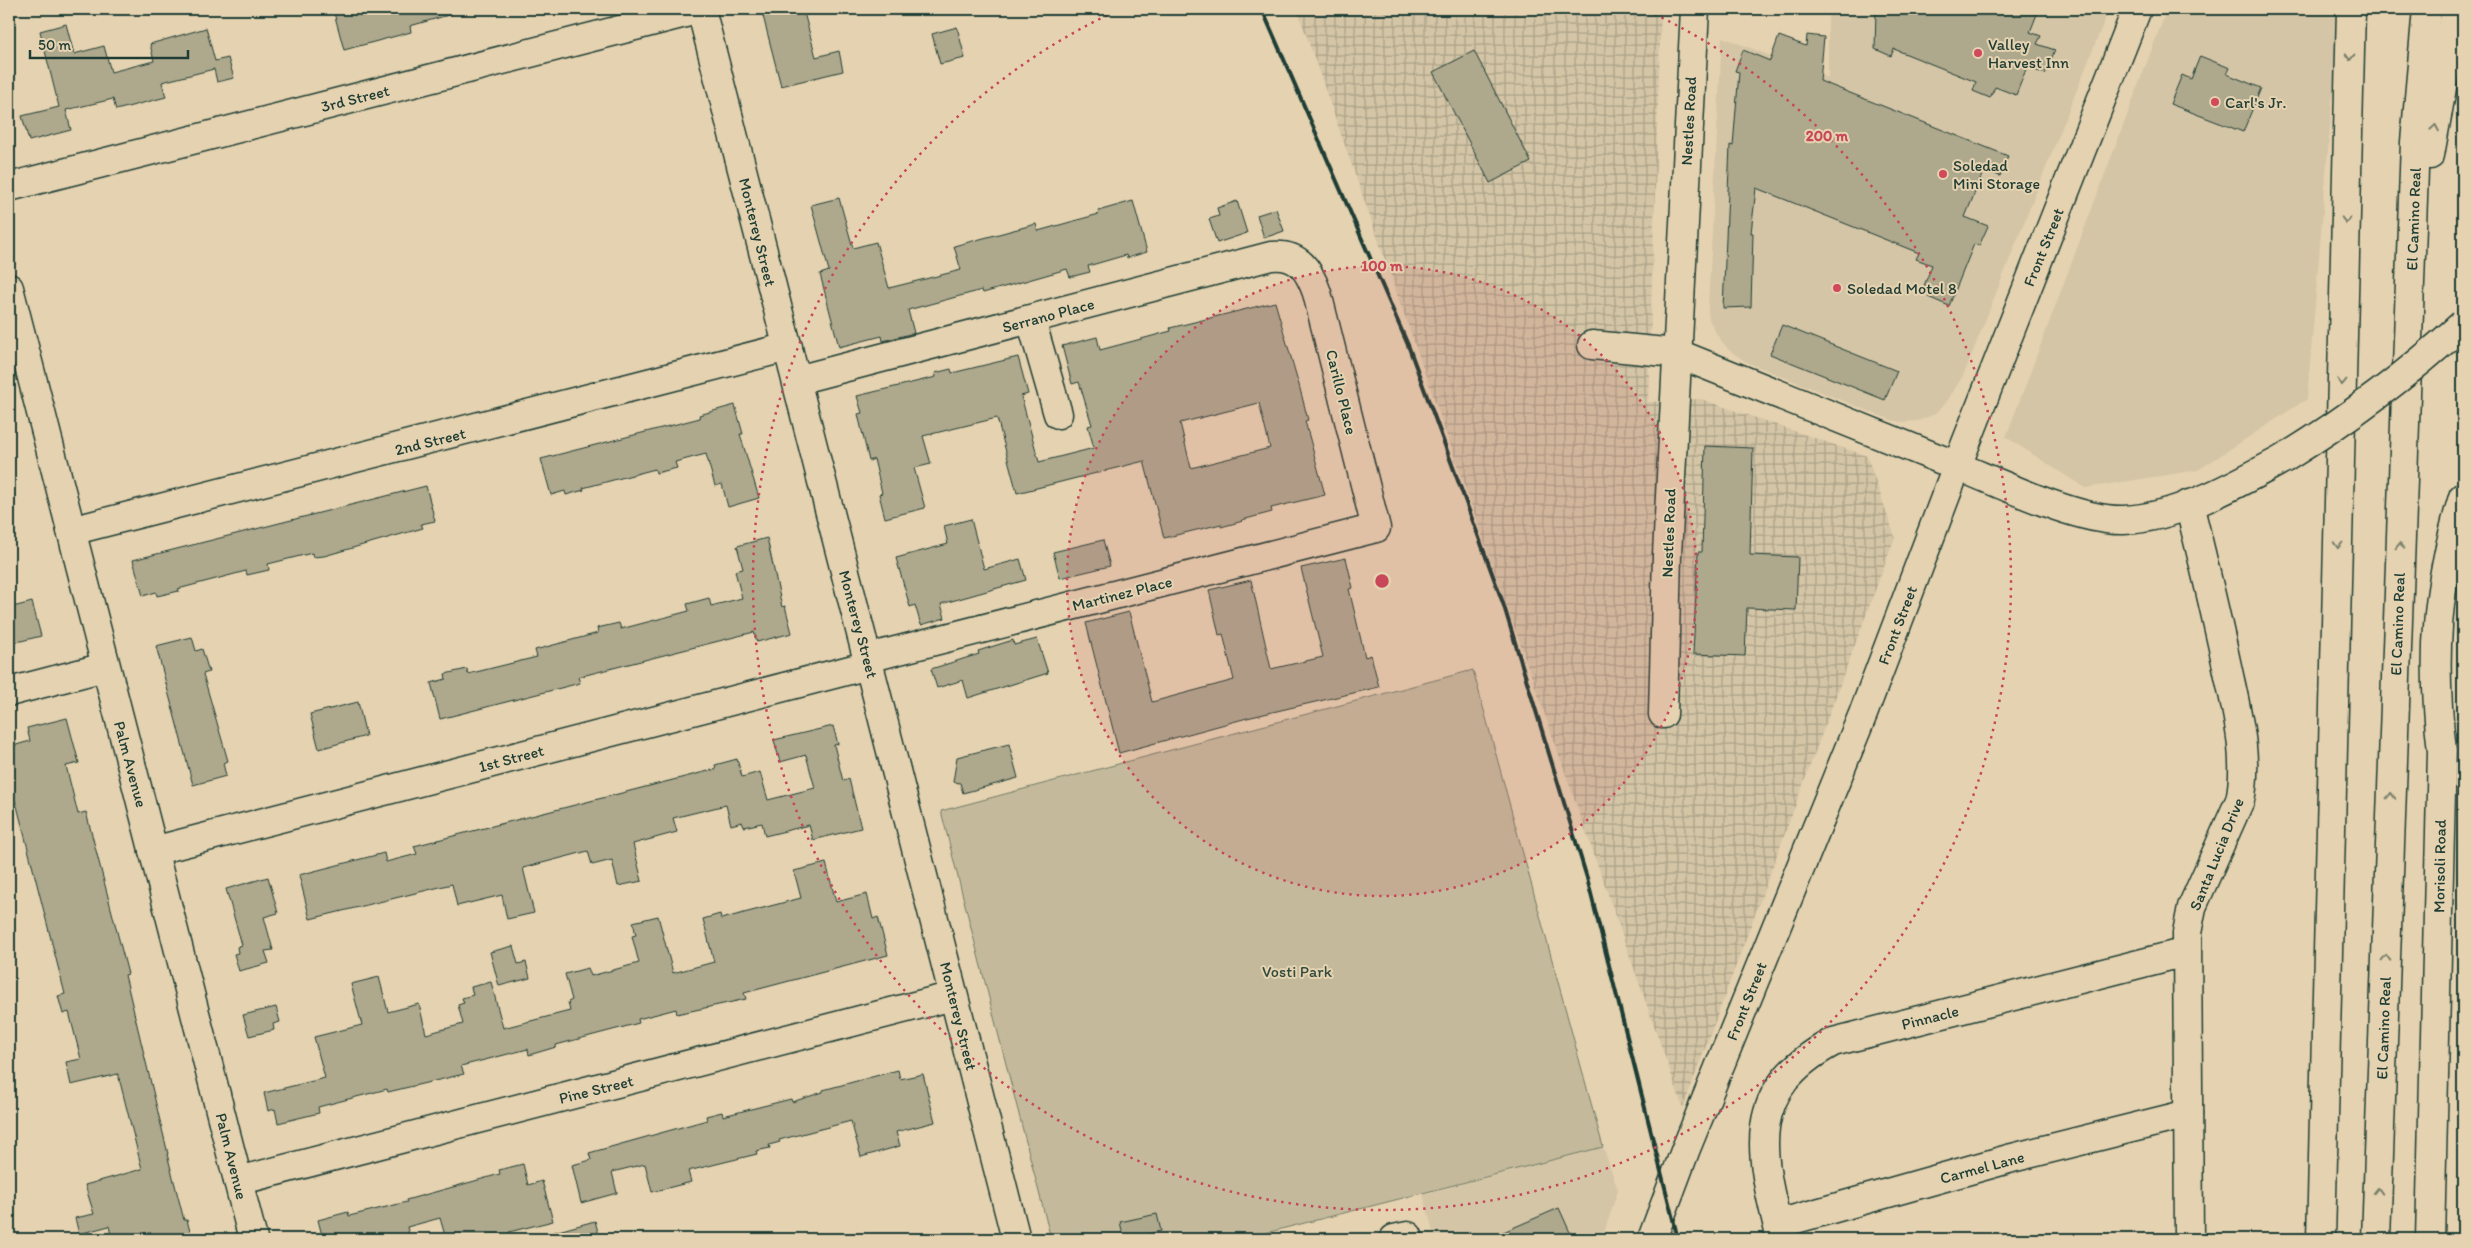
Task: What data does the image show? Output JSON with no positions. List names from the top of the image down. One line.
{"streets":{"main road":["3rd Street","Nestles Road","El Camino Real","Monterey Street","Front Street","Serrano Place","Carillo Place","2nd Street","Martinez Place","1st Street","Palm Avenue","Santa Lucia Drive","Morisoli Road","Pinnacle","Pine Street","Carmel Lane"]},"crossings":[["3rd Street","Monterey Street"],["Monterey Street","Serrano Place"],["Monterey Street","2nd Street"],["Monterey Street","Martinez Place"],["Monterey Street","1st Street"],["Monterey Street","Pine Street"],["Serrano Place","Carillo Place"],["Carillo Place","Martinez Place"],["2nd Street","Palm Avenue"],["Martinez Place","1st Street"],["1st Street","Palm Avenue"],["Palm Avenue","Pine Street"],["Santa Lucia Drive","Pinnacle"],["Santa Lucia Drive","Carmel Lane"],["Pinnacle","Carmel Lane"]],"parks":["Vosti Park"],"places":["Valley Harvest Inn","Carl's Jr.","Soledad Mini Storage","Soledad Motel 8"],"scale_bar":"50 m","rings":["200 m","100 m"]}
